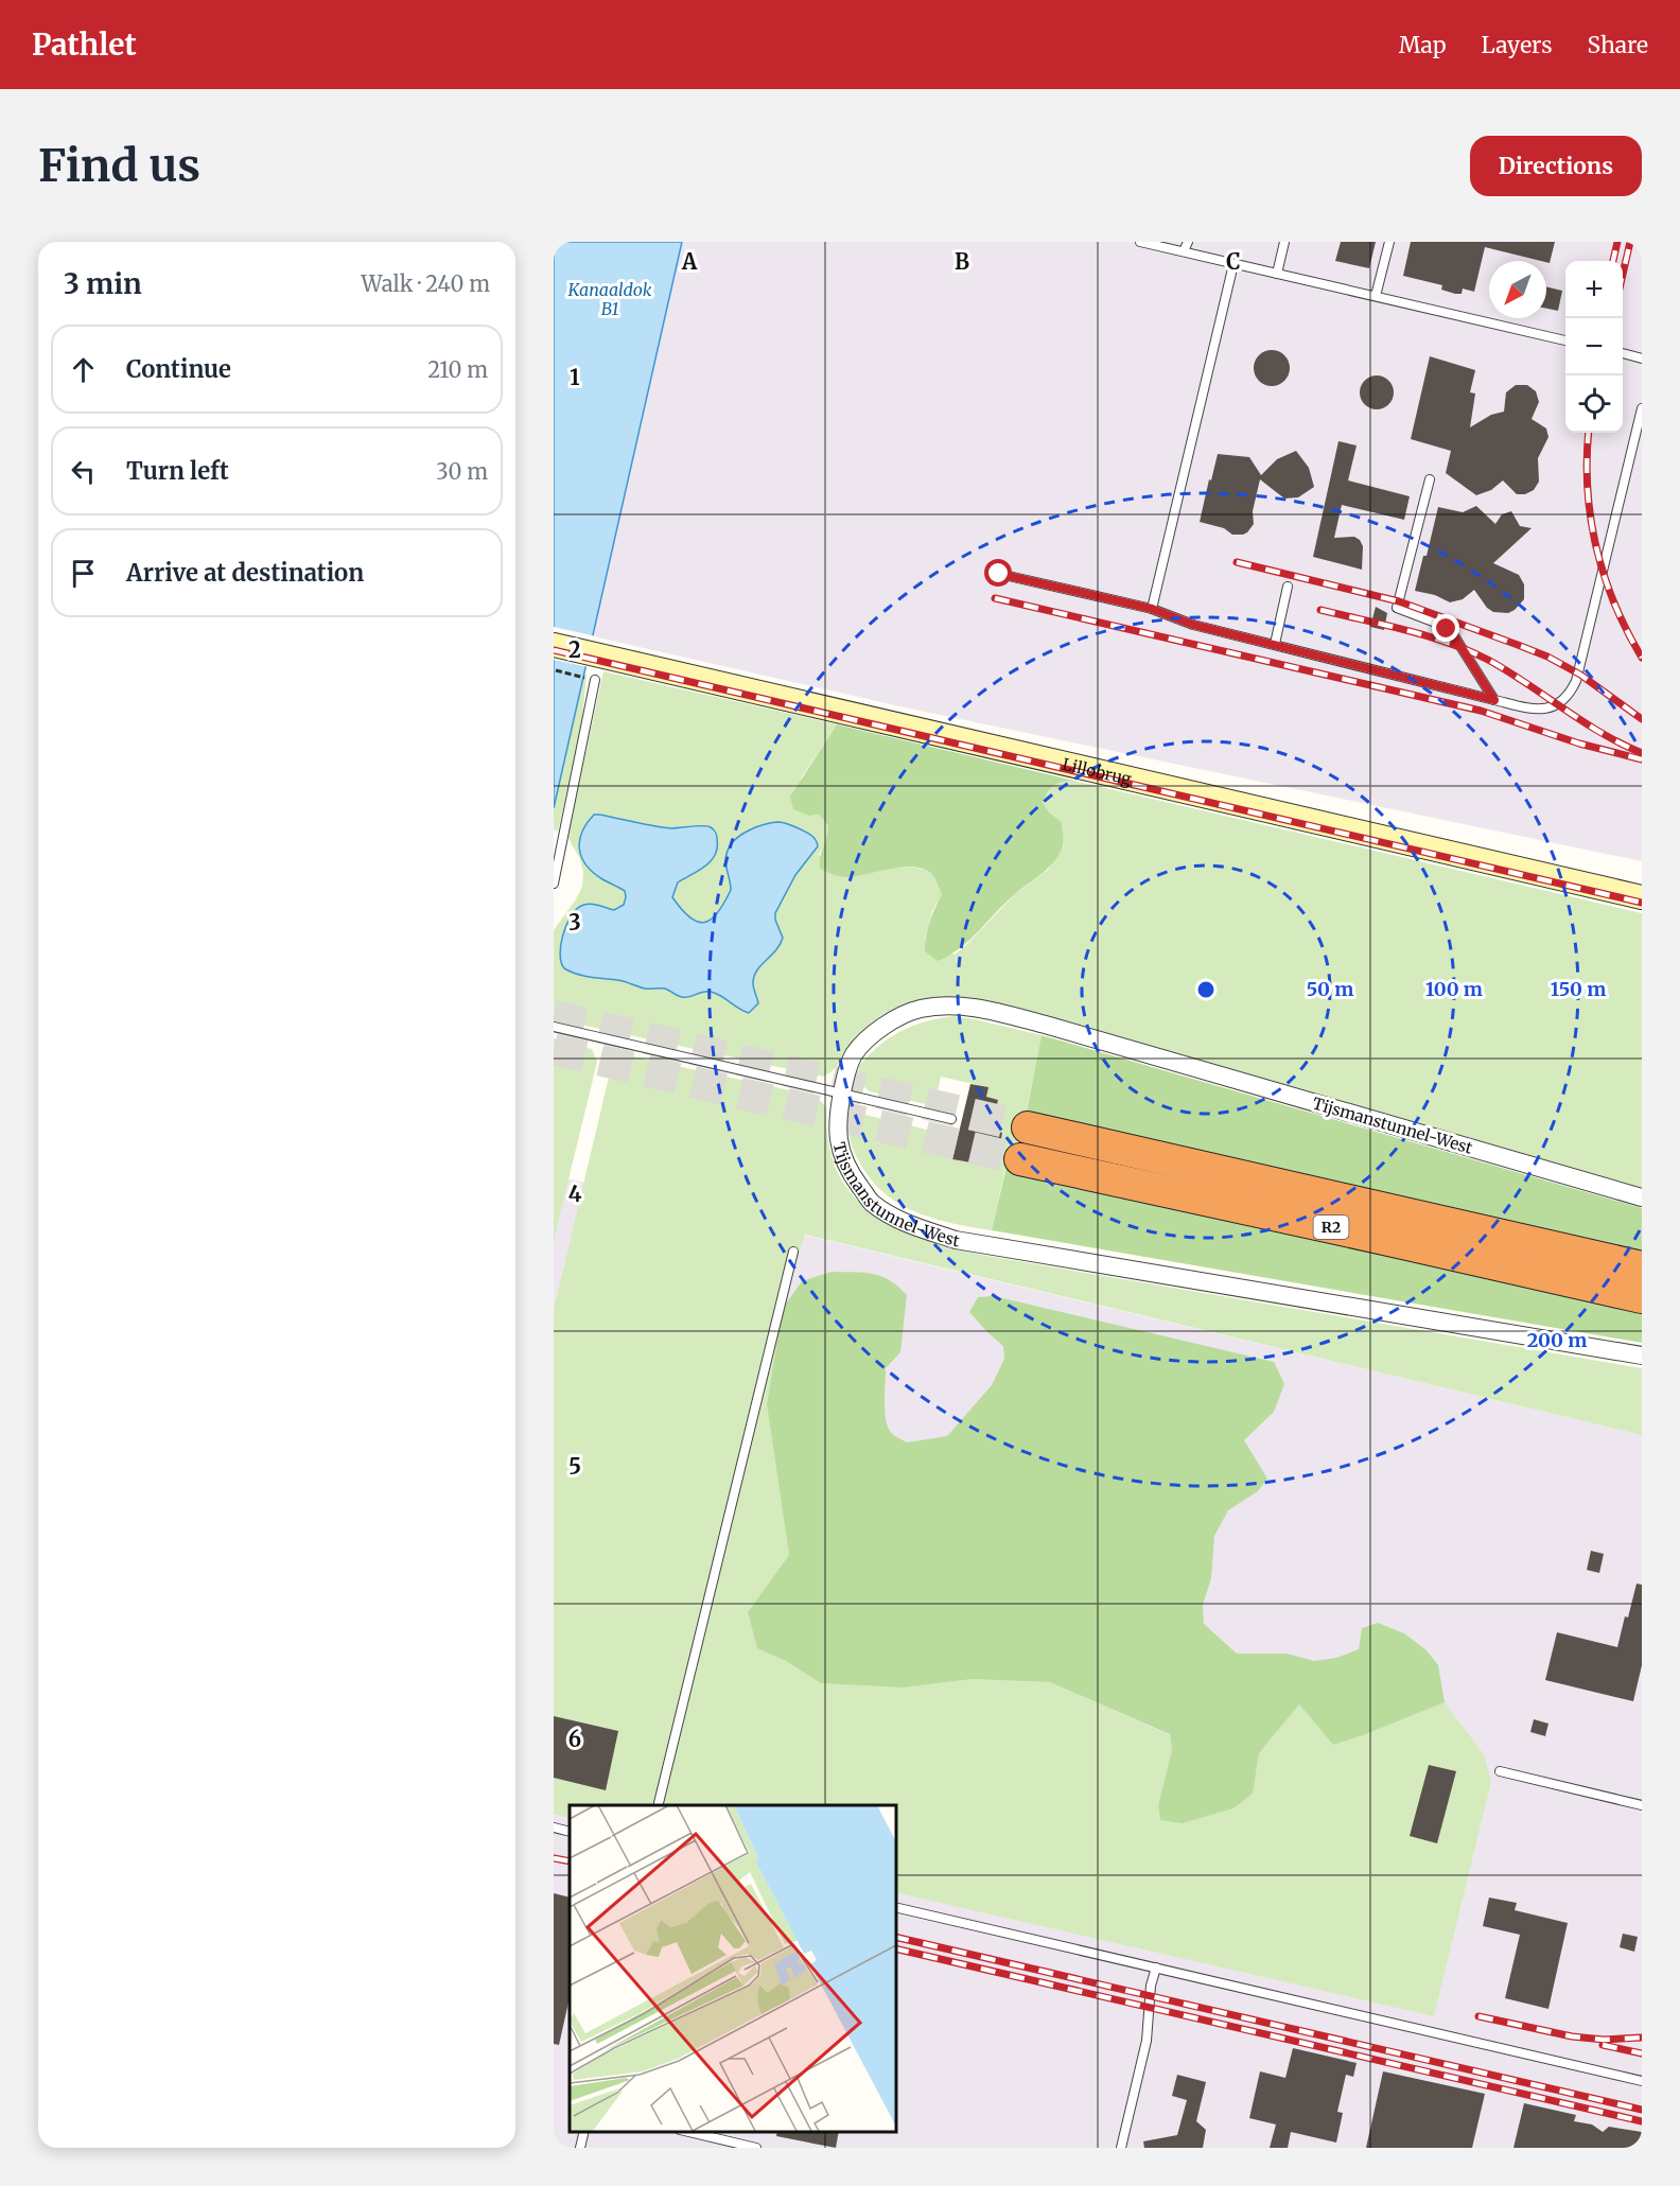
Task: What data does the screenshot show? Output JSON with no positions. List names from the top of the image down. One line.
{"streets":{"highway":["R2"],"street":["Lillobrug","Tijsmanstunnel-West"]},"water":["Kanaaldok B1"],"north":"bottom left","page":{"header":"Pathlet","nav":["Map","Layers","Share"],"buttons":"Directions","title":"Find us","heading":["3 min","Walk · 240 m"],"map_buttons":["+","−"],"list":[["Continue","210 m"],["Turn left","30 m"],"Arrive at destination"]},"grid":{"columns":["A","B","C"],"rows":["1","2","3","4","5","6"]},"rings":["50 m","100 m","150 m","200 m"]}
